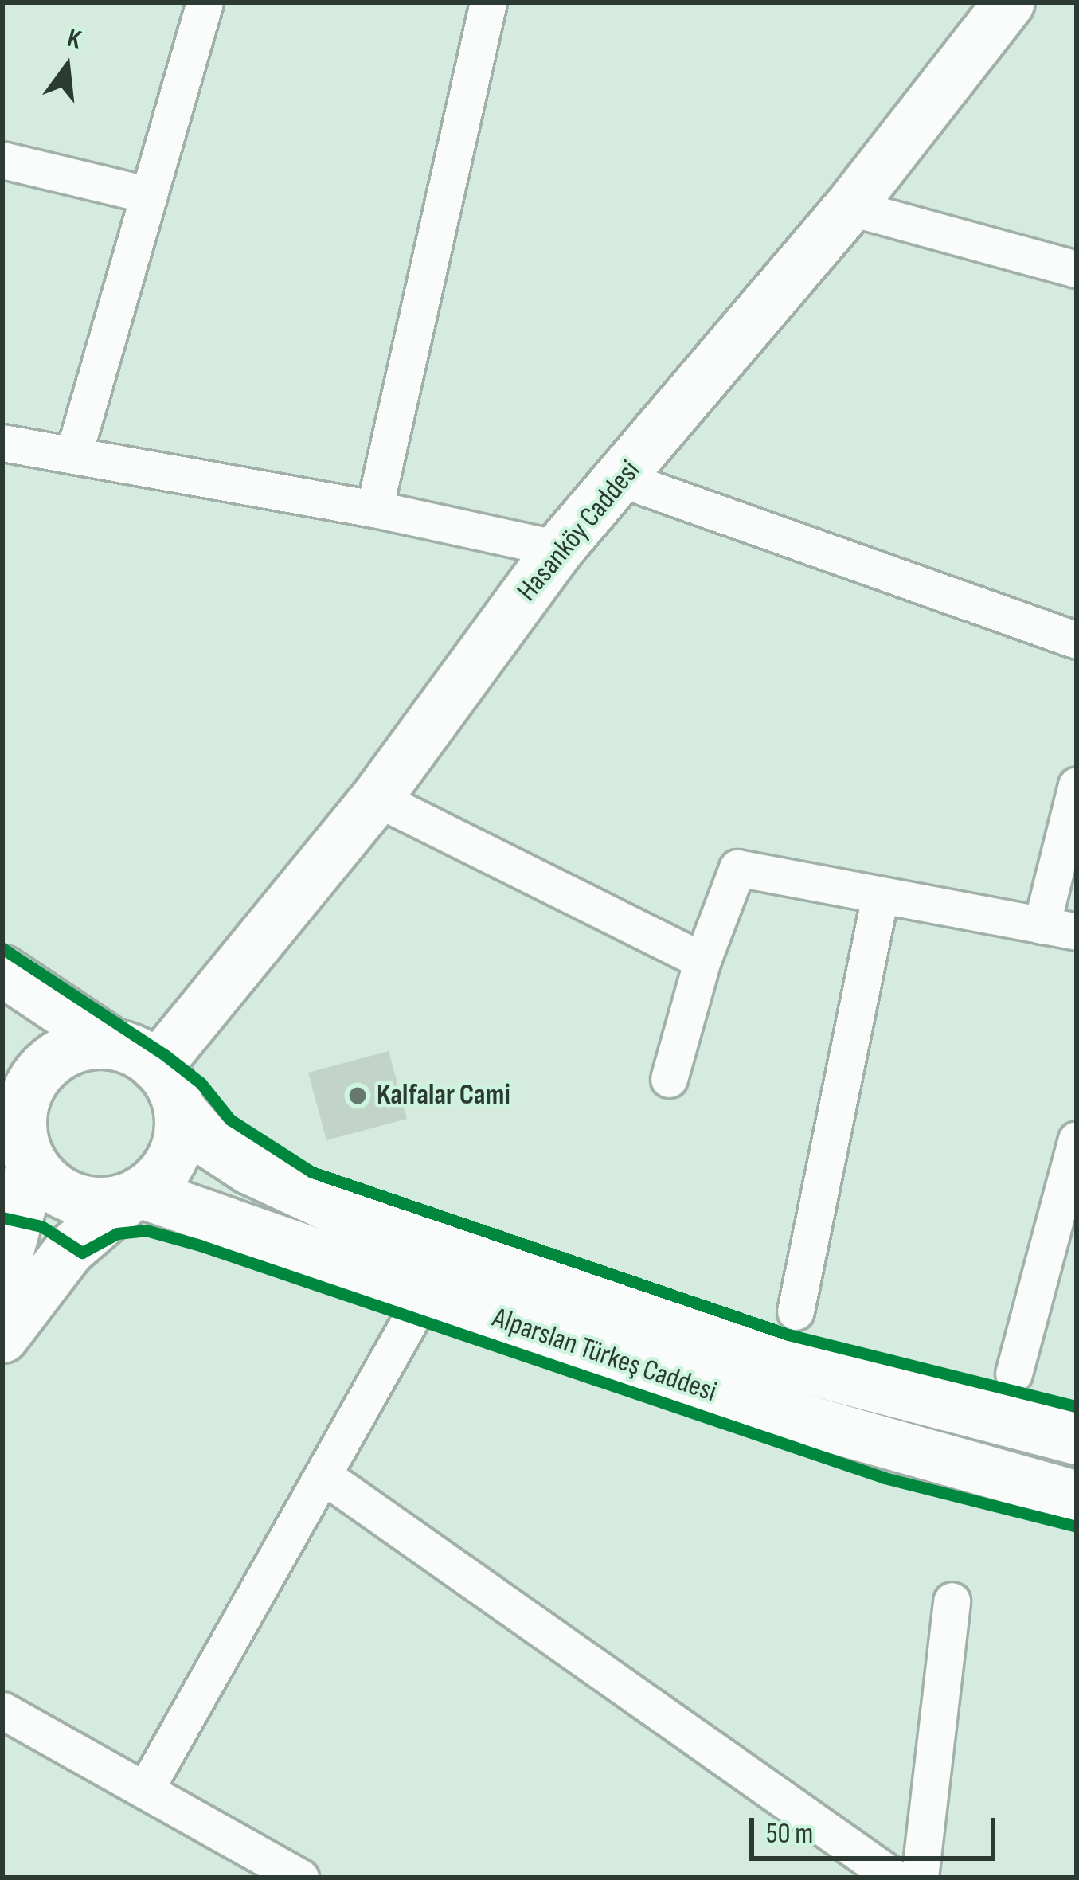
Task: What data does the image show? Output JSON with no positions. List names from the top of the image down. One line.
{"streets":{"main road":["Hasanköy Caddesi","Alparslan Türkeş Caddesi"]},"crossings":[["Hasanköy Caddesi","Alparslan Türkeş Caddesi"]],"places":["Kalfalar Cami"],"scale_bar":"50 m","north":"top"}
